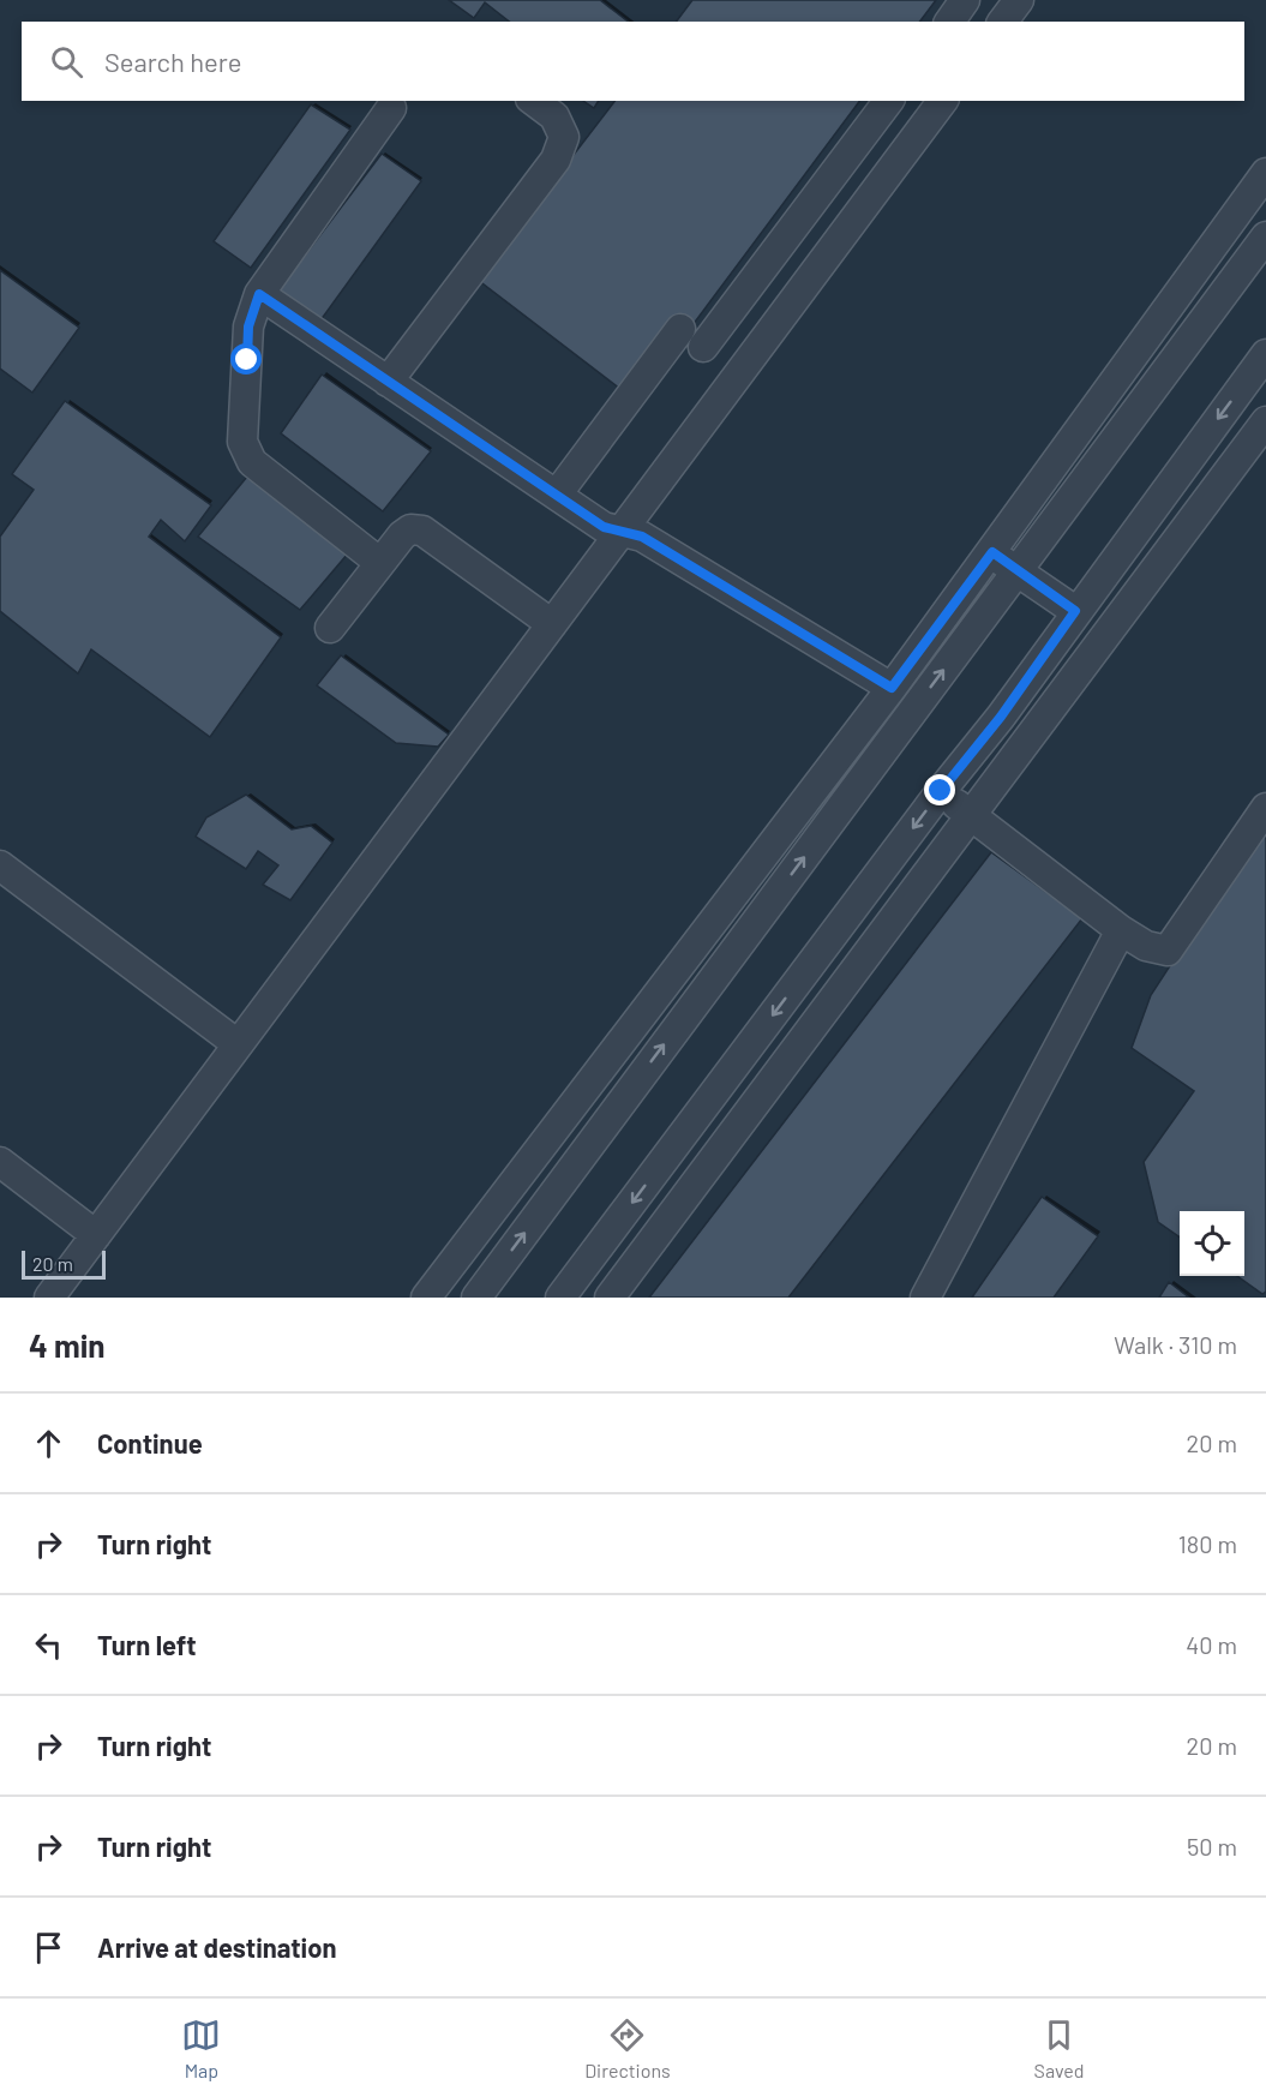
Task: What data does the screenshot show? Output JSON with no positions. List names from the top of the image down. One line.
{"scale_bar":"20 m","page":{"search":"Search here","scale":"20 m","heading":["4 min","Walk · 310 m"],"list":[["Continue","20 m"],["Turn right","180 m"],["Turn left","40 m"],["Turn right","20 m"],["Turn right","50 m"],"Arrive at destination"],"nav":["Map","Directions","Saved"]}}
